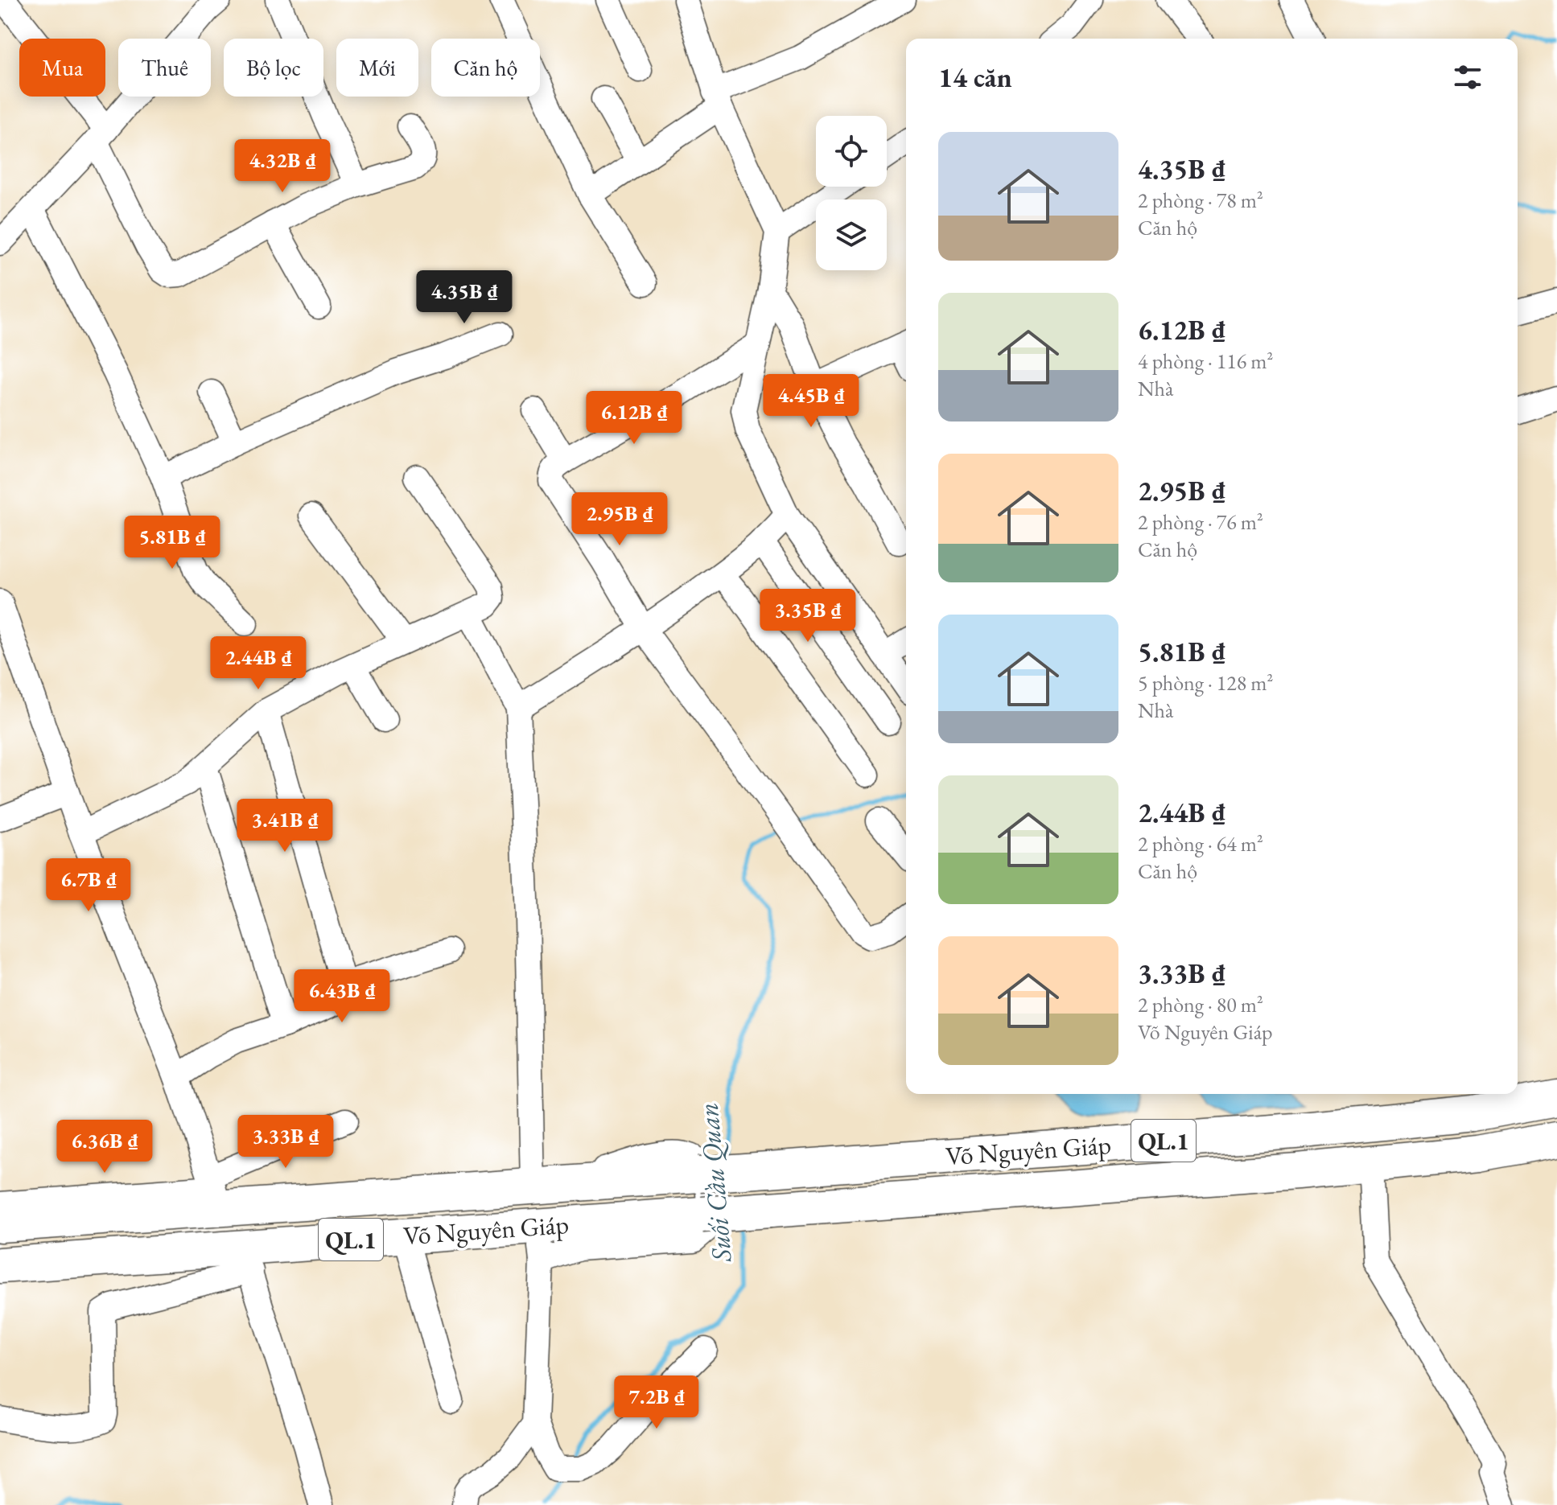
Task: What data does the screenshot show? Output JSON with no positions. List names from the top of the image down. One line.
{"streets":{"highway":["QL.1","Võ Nguyên Giáp"]},"water":["Suối Cầu Quan"],"page":{"chip":["Mua","Thuê","Bộ lọc","Mới","Căn hộ"],"heading":"14 căn","list":[{"name":"4.35B ₫","note":"2 phòng · 78 m² · Căn hộ"},{"name":"6.12B ₫","note":"4 phòng · 116 m² · Nhà"},{"name":"2.95B ₫","note":"2 phòng · 76 m² · Căn hộ"},{"name":"5.81B ₫","note":"5 phòng · 128 m² · Nhà"},{"name":"2.44B ₫","note":"2 phòng · 64 m² · Căn hộ"},{"name":"3.33B ₫","note":"2 phòng · 80 m² · Võ Nguyên Giáp"}],"price":["4.32B ₫","4.35B ₫","4.45B ₫","6.12B ₫","2.95B ₫","5.81B ₫","3.35B ₫","2.44B ₫","3.41B ₫","6.7B ₫","6.43B ₫","3.33B ₫","6.36B ₫","7.2B ₫"]}}
